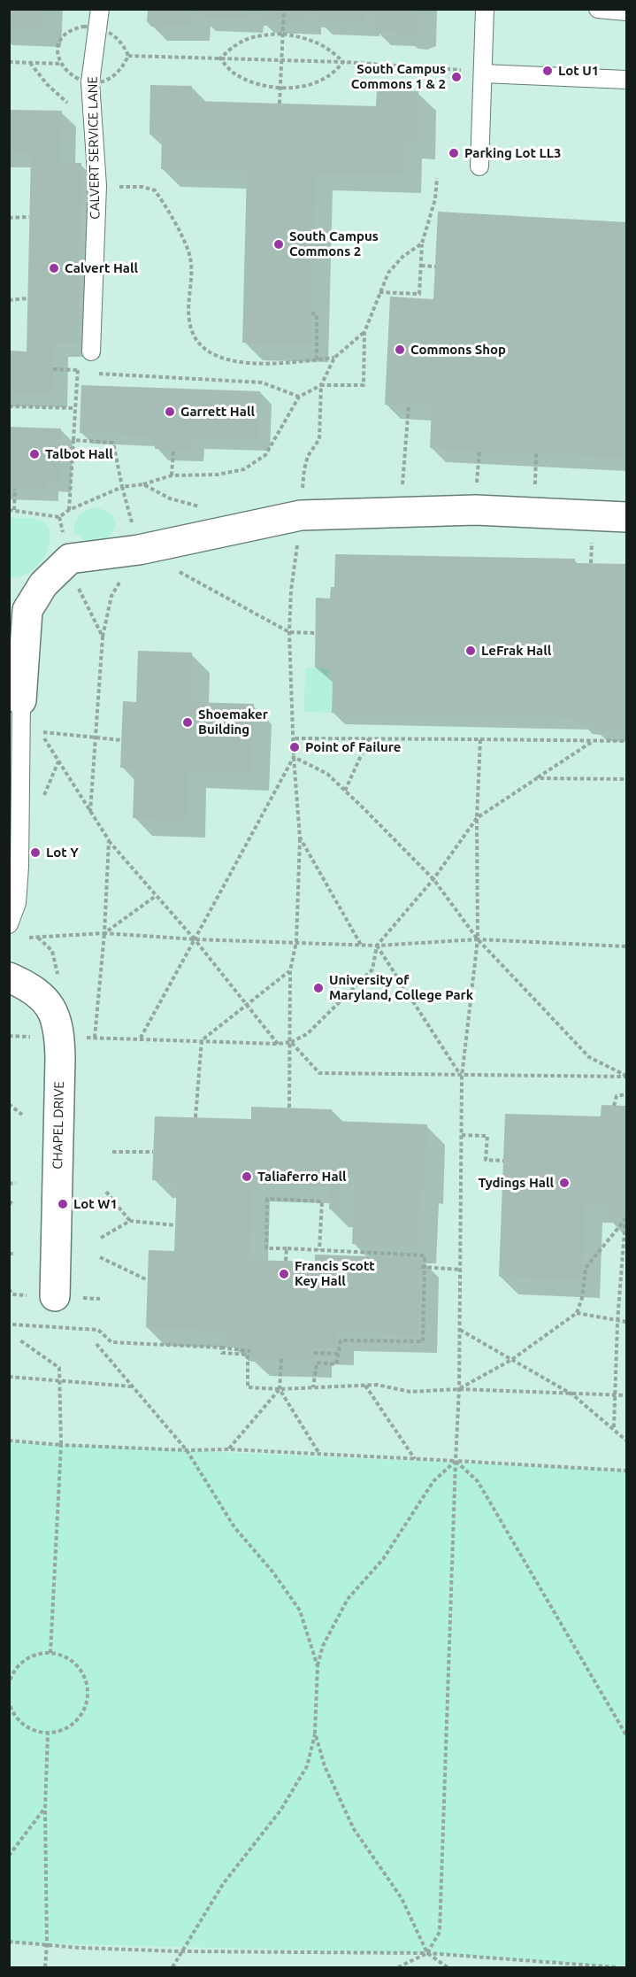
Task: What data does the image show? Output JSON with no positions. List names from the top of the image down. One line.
{"streets":{"street":["CHAPEL DRIVE"],"lane":["CALVERT SERVICE LANE"]},"places":["Lot U1","South Campus Commons 1 & 2","Parking Lot LL3","South Campus Commons 2","Calvert Hall","Commons Shop","Garrett Hall","Talbot Hall","LeFrak Hall","Shoemaker Building","Point of Failure","Lot Y","University of Maryland, College Park","Taliaferro Hall","Tydings Hall","Lot W1","Francis Scott Key Hall"]}
